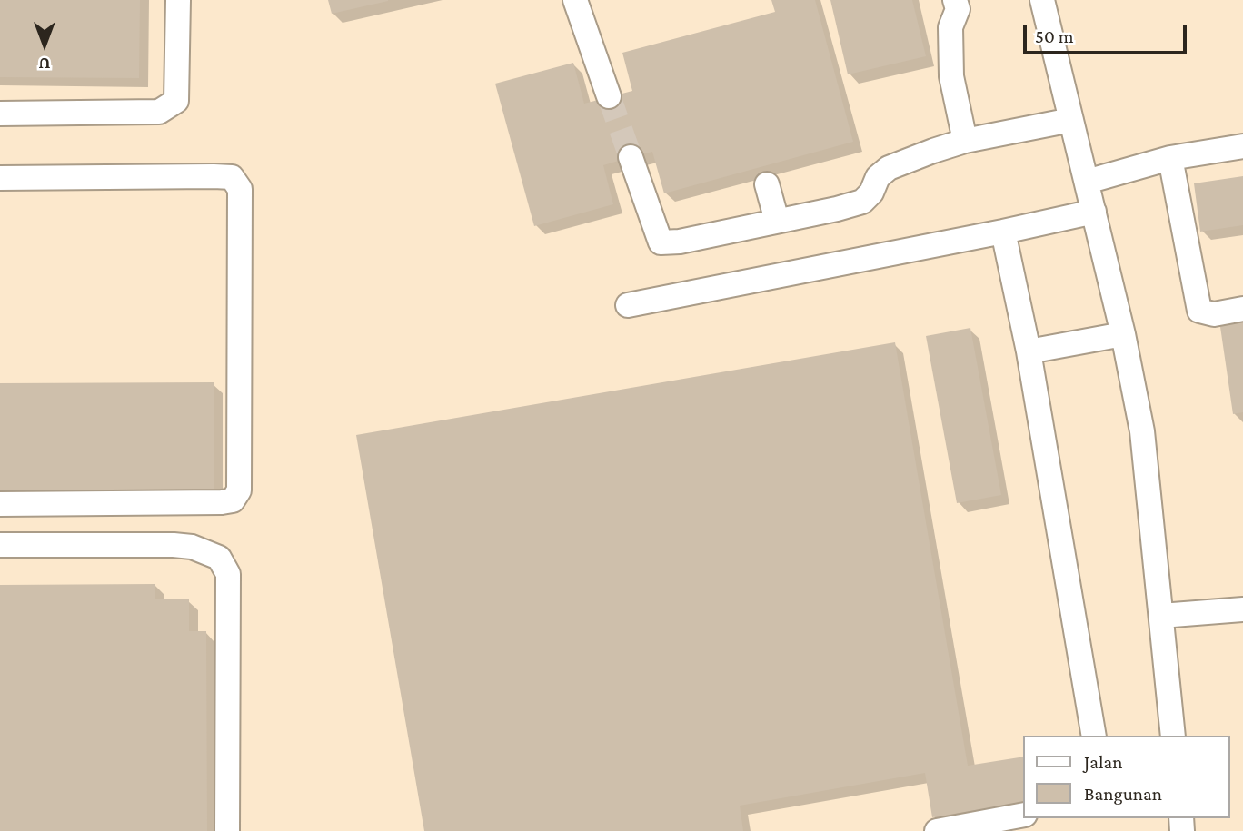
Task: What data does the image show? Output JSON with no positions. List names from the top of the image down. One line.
{"legend":["Jalan","Bangunan"],"scale_bar":"50 m","north":"bottom"}
